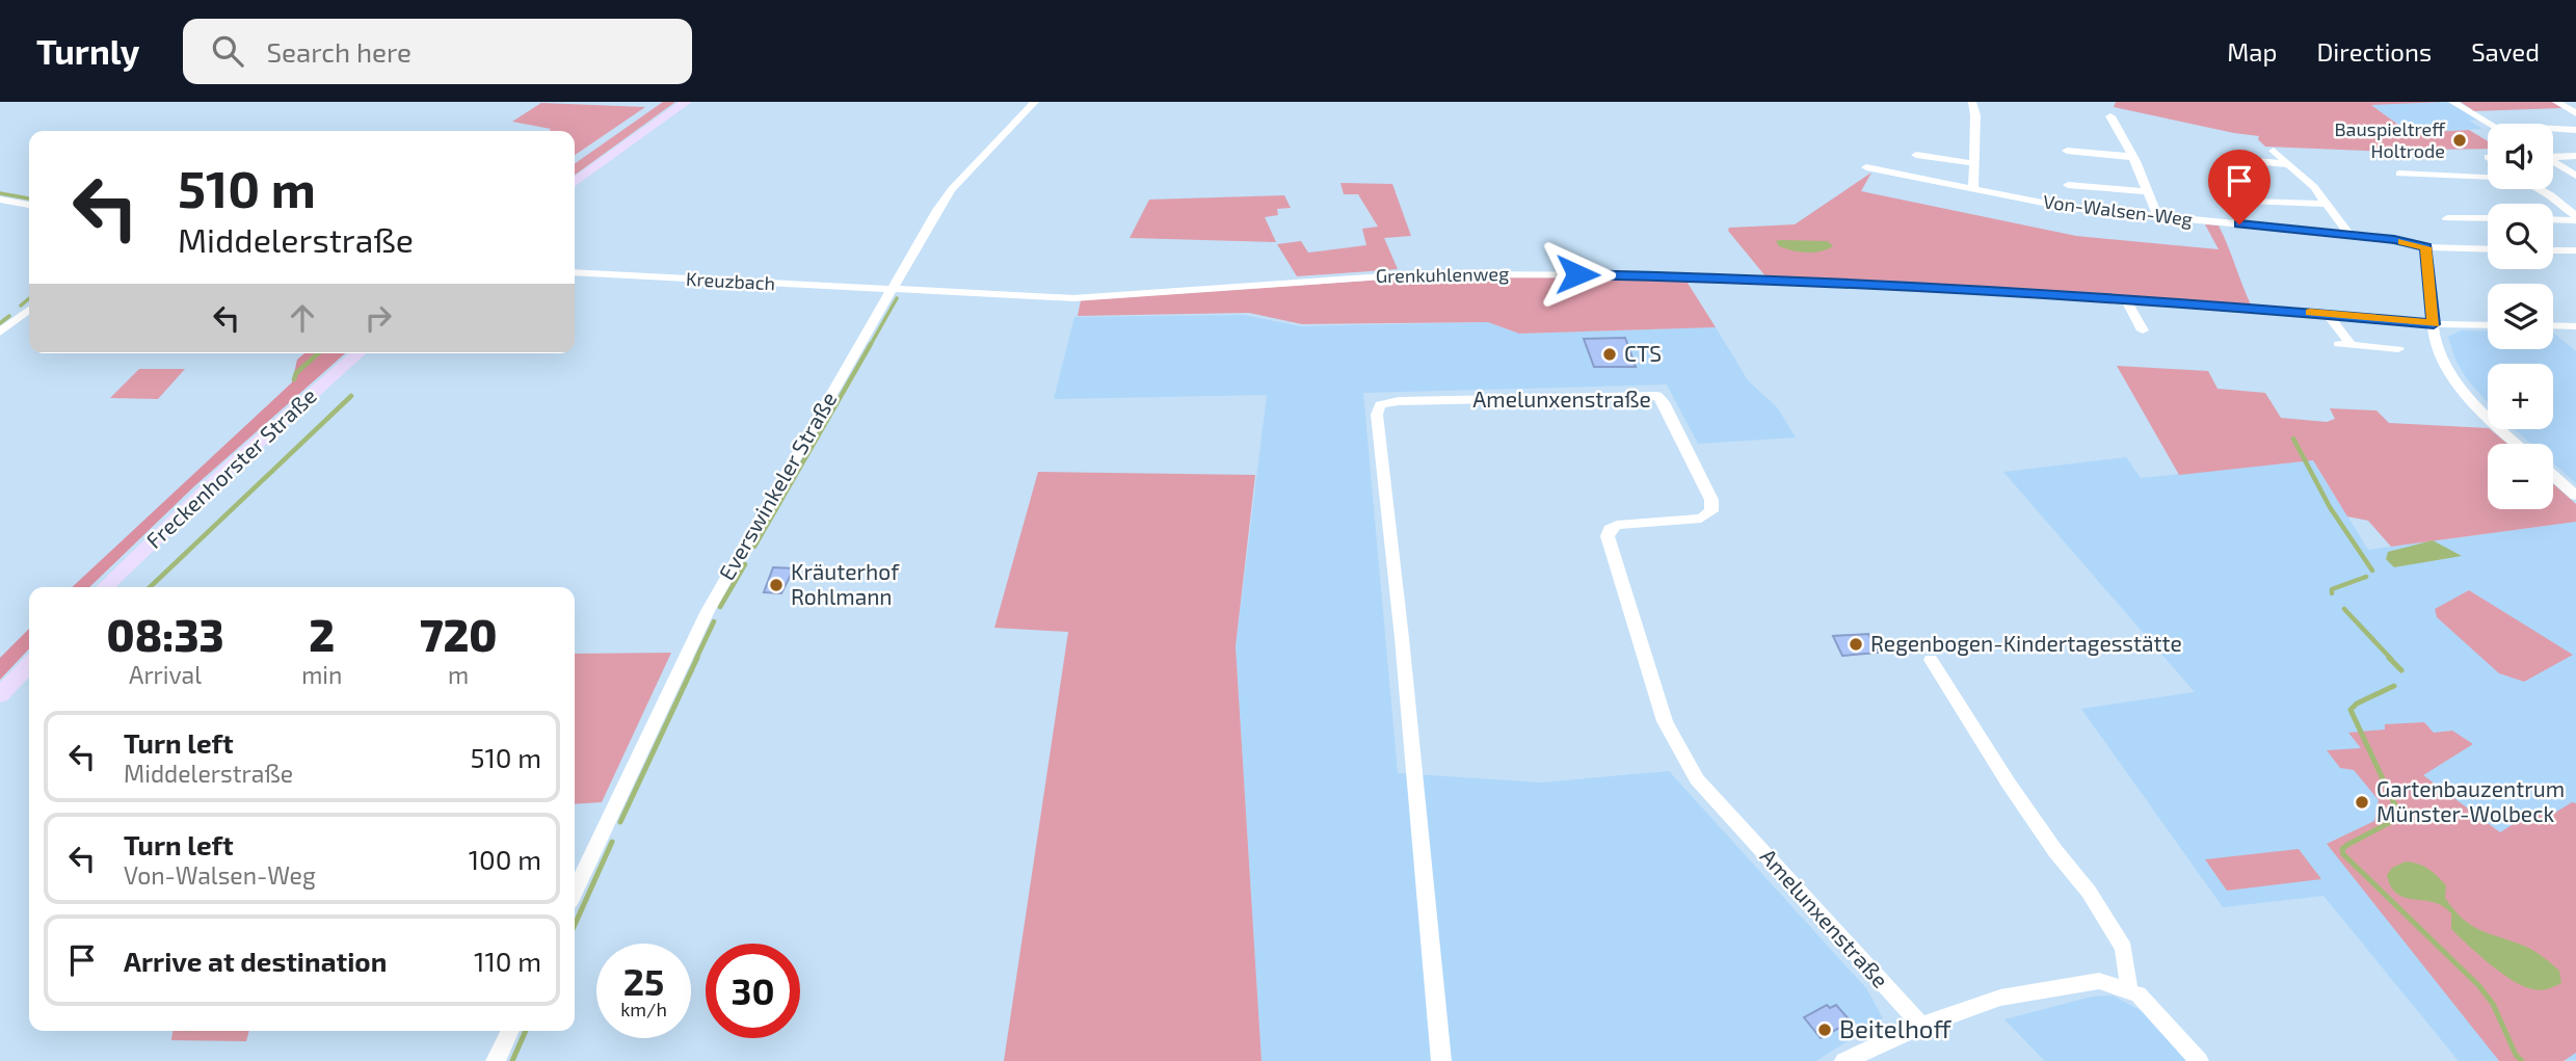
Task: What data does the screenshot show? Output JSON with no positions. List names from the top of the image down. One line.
{"streets":{"main road":["Freckenhorster Straße"],"street":["Von-Walsen-Weg","Grenkuhlenweg","Kreuzbach","Amelunxenstraße","Everswinkeler Straße"]},"crossings":[["Grenkuhlenweg","Kreuzbach"],["Grenkuhlenweg","Everswinkeler Straße"],["Kreuzbach","Everswinkeler Straße"]],"places":["Bauspieltreff Holtrode","CTS","Kräuterhof Rohlmann","Regenbogen-Kindertagesstätte","Gartenbauzentrum Münster-Wolbeck","Beitelhoff"],"page":{"header":"Turnly","search":"Search here","nav":["Map","Directions","Saved"],"map_buttons":["+","−"],"turn":["510 m","Middelerstraße"],"eta":["08:33","Arrival","2","min","720","m"],"list":[{"name":"Turn left","note":"Middelerstraße","value":"510 m"},{"name":"Turn left","note":"Von-Walsen-Weg","value":"100 m"},{"name":"Arrive at destination","value":"110 m"}],"speed":"25 km/h","limit":"30"}}
